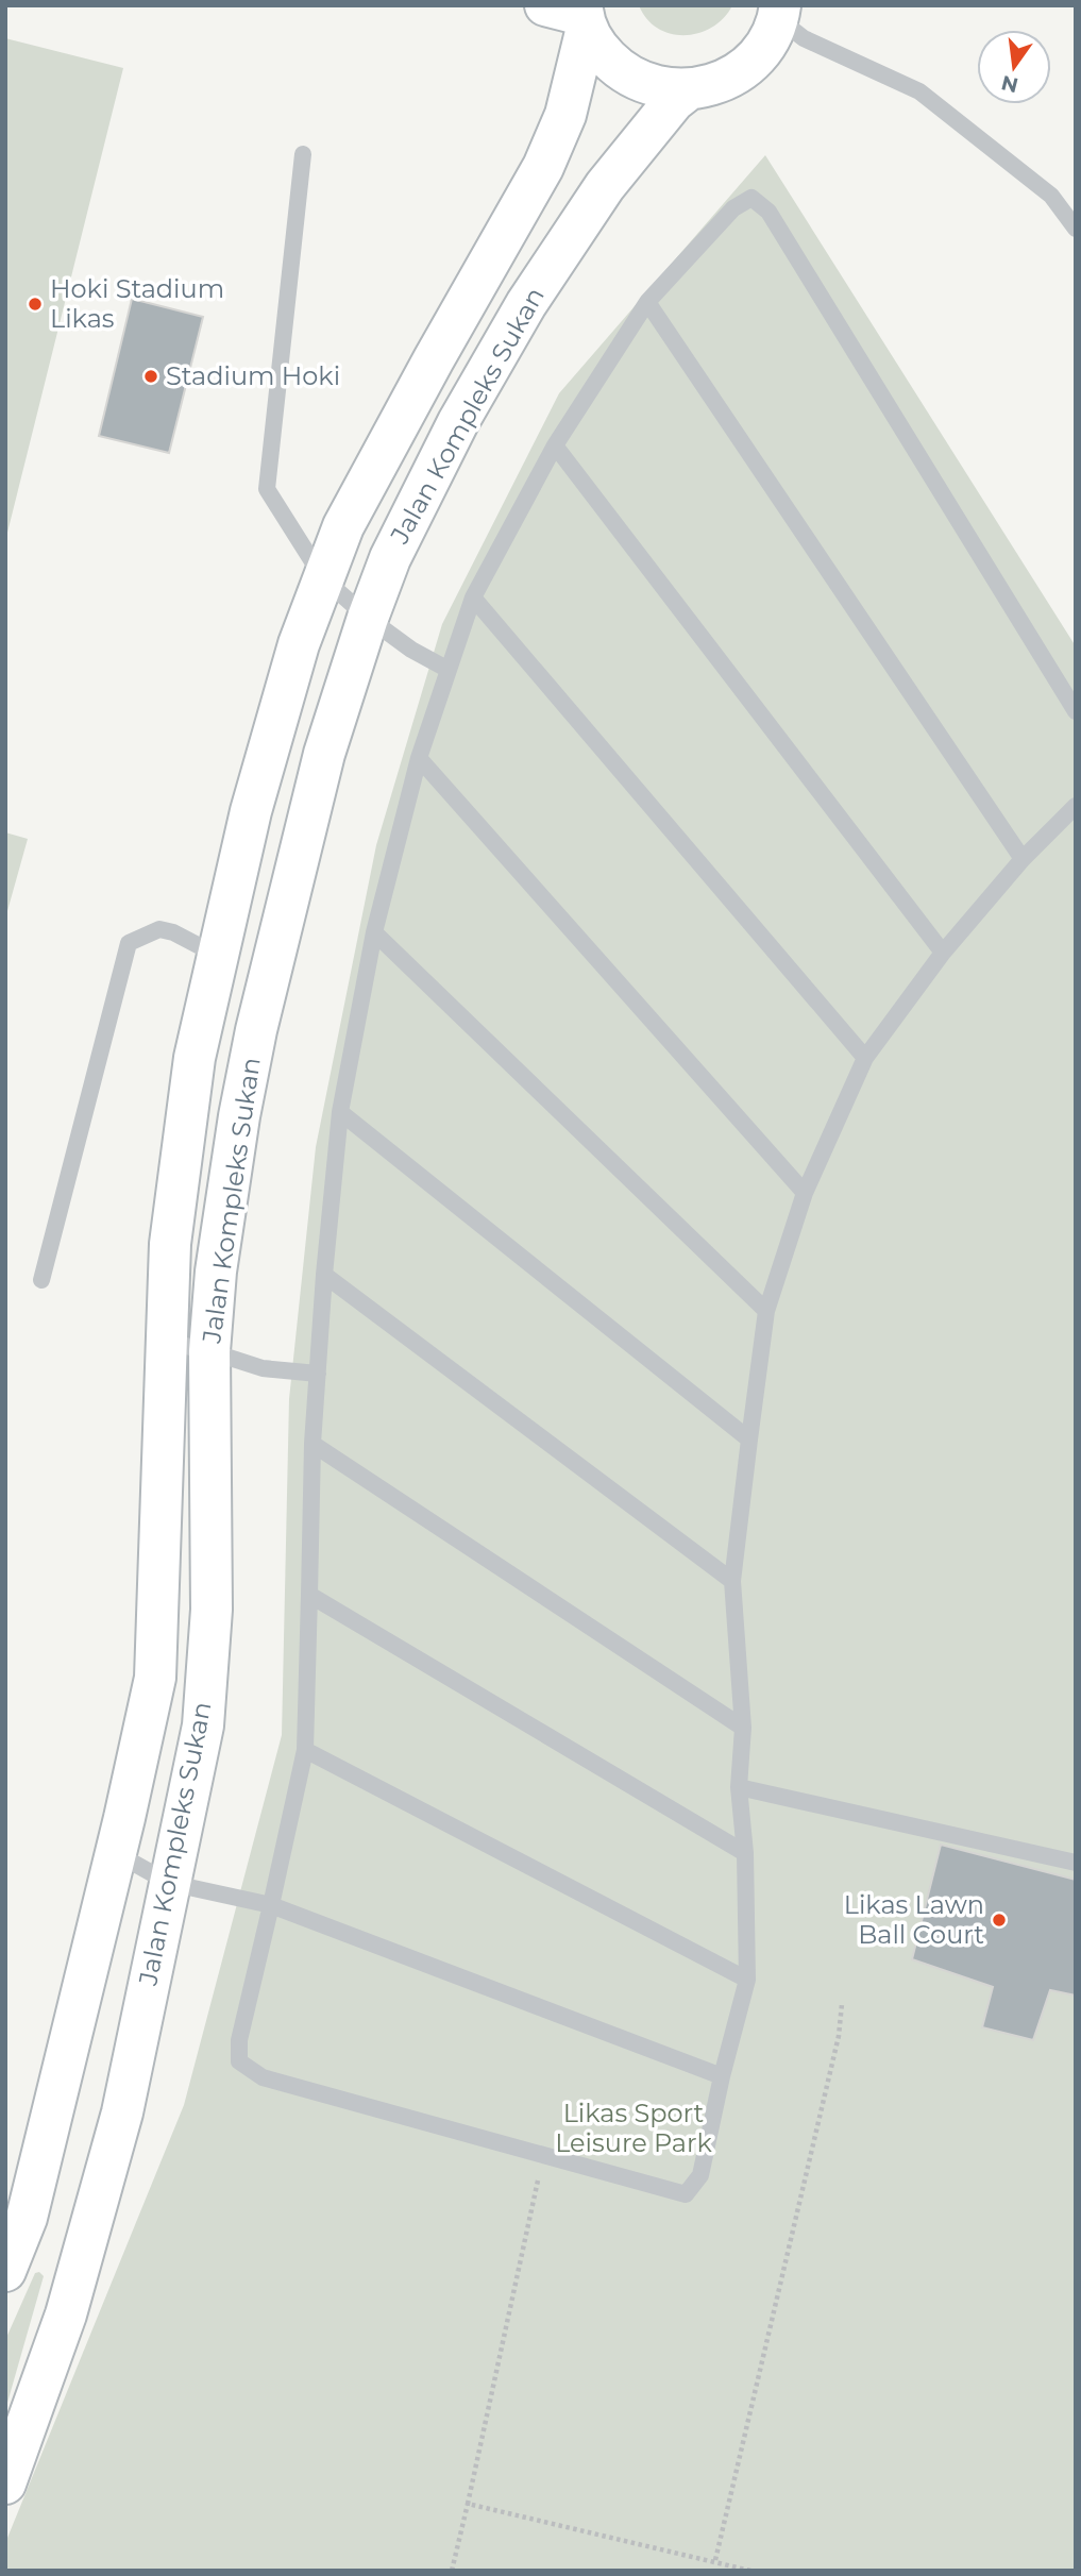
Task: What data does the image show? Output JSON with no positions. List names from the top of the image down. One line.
{"streets":{"main road":["Jalan Kompleks Sukan"]},"parks":["Likas Sport Leisure Park"],"places":["Hoki Stadium Likas","Stadium Hoki","Likas Lawn Ball Court"],"north":"bottom"}
